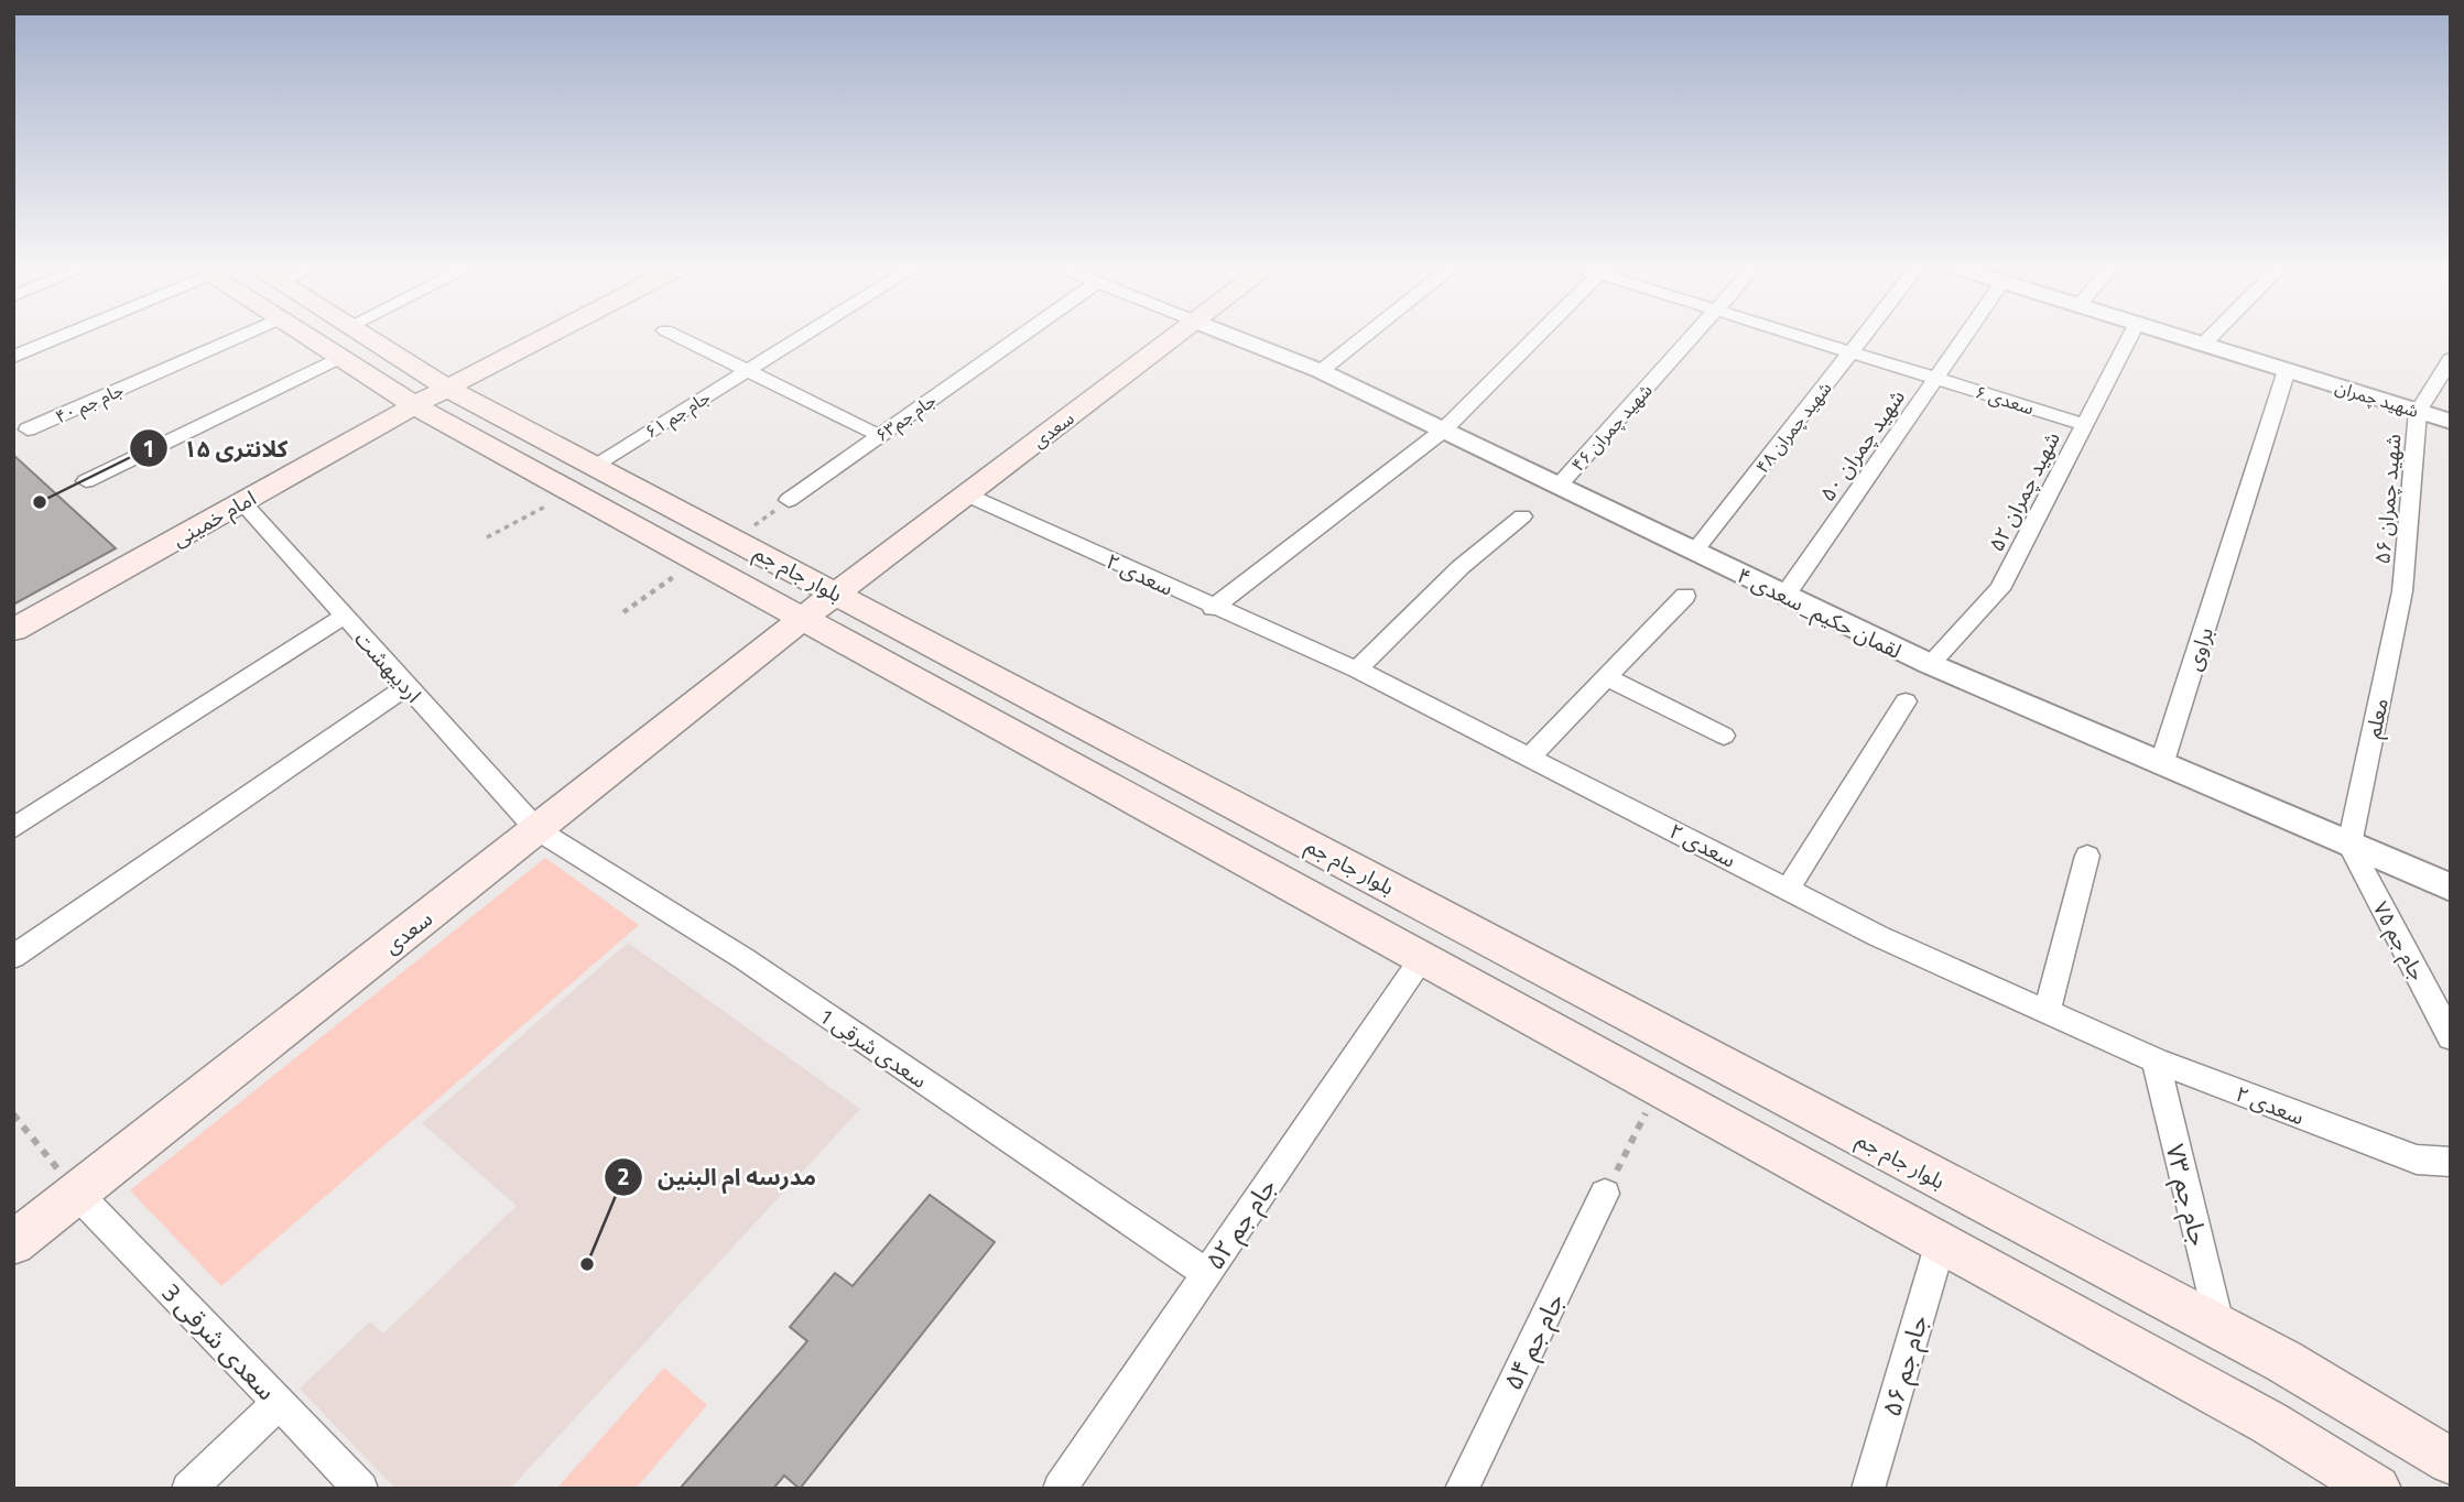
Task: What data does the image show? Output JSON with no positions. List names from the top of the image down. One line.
{"streets":{"main road":["سعدی","امام خمینی","بلوار جام جم"],"street":["شهید چمران","سعدی ۶","جام جم ۴۰","جام جم ۶۱","جام جم۶۳","شهید چمران ۴۶","شهید چمران ۴۸","شهید چمران ۵۰","شهید چمران ۵۲","شهید چمران ۵۶","سعدی ۲","لقمان حکیم_سعدی ۴","براوی","اردیبهشت","معلم","جام جم ۷۵","سعدی شرقی 1","جام جم ۷۳","جام جم ۵۲","سعدی شرقی 3","جام جم ۵۴","جام جم ۵۶"]},"crossings":[["شهید چمران","شهید چمران ۵۶"],["شهید چمران","براوی"],["سعدی ۶","شهید چمران ۴۸"],["سعدی ۶","شهید چمران ۵۰"],["سعدی ۶","شهید چمران ۵۲"],["جام جم ۶۱","بلوار جام جم"],["شهید چمران ۴۶","لقمان حکیم_سعدی ۴"],["شهید چمران ۴۸","لقمان حکیم_سعدی ۴"],["سعدی","بلوار جام جم"],["سعدی","سعدی ۲"],["سعدی","اردیبهشت"],["سعدی","سعدی شرقی 1"],["سعدی","سعدی شرقی 3"],["شهید چمران ۵۰","لقمان حکیم_سعدی ۴"],["شهید چمران ۵۲","لقمان حکیم_سعدی ۴"],["شهید چمران ۵۶","معلم"],["امام خمینی","بلوار جام جم"],["امام خمینی","اردیبهشت"],["بلوار جام جم","جام جم ۷۳"],["بلوار جام جم","جام جم ۵۲"],["بلوار جام جم","جام جم ۵۶"],["سعدی ۲","جام جم ۷۳"],["لقمان حکیم_سعدی ۴","براوی"],["لقمان حکیم_سعدی ۴","معلم"],["لقمان حکیم_سعدی ۴","جام جم ۷۵"],["اردیبهشت","سعدی شرقی 1"],["معلم","جام جم ۷۵"],["سعدی شرقی 1","جام جم ۵۲"]],"places":["کلانتری ۱۵","مدرسه ام البنین"]}
